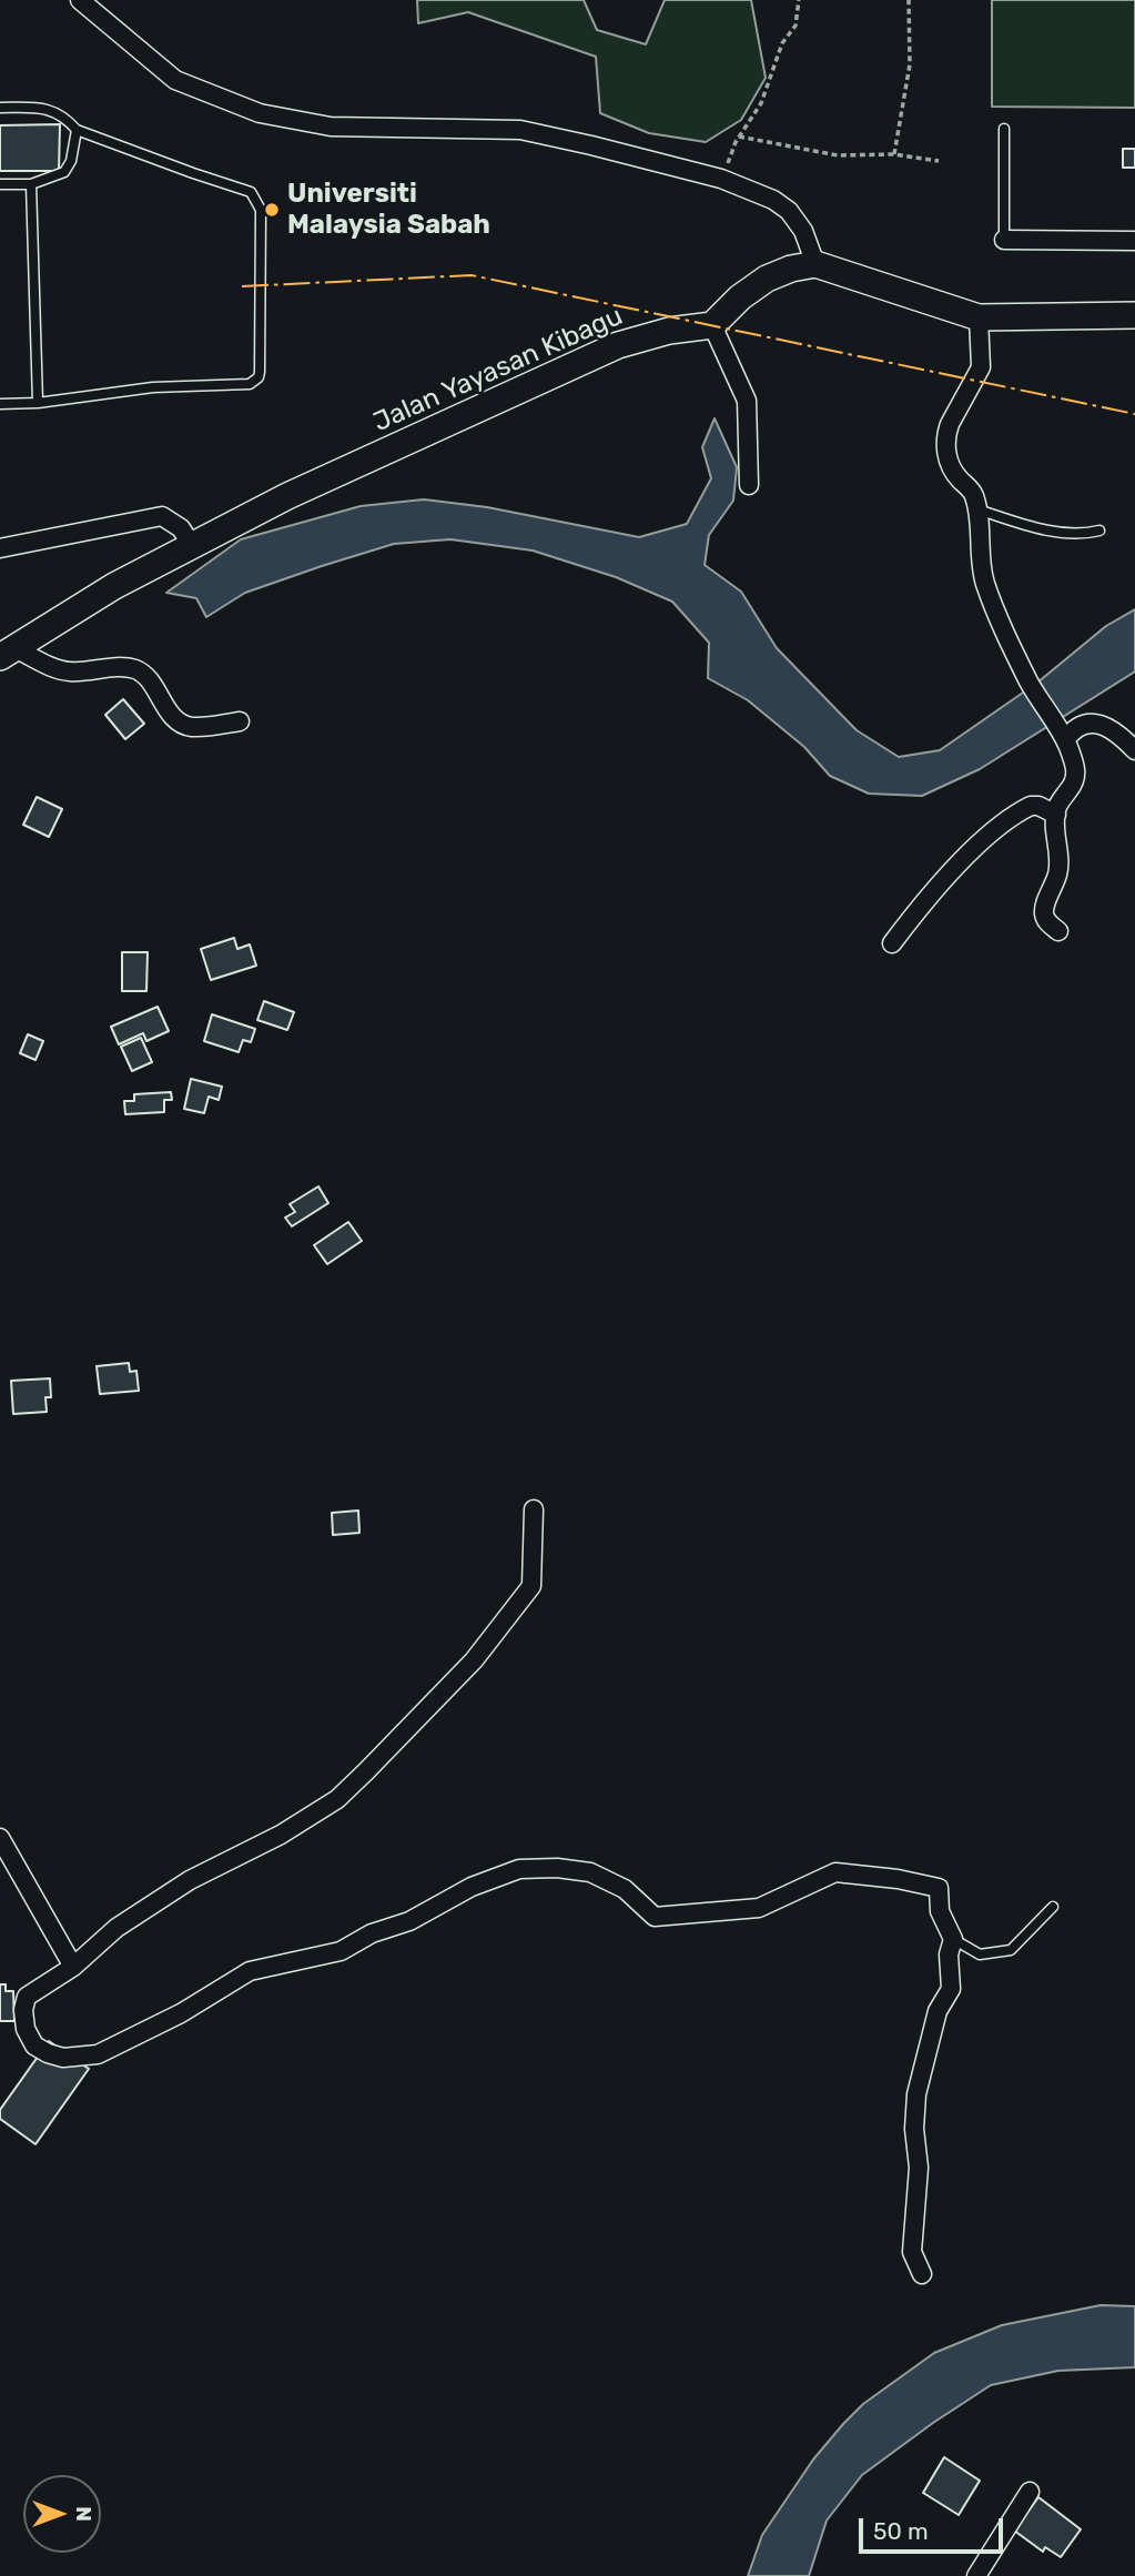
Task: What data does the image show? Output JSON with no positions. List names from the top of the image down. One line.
{"streets":{"street":["Jalan Yayasan Kibagu"]},"places":["Universiti Malaysia Sabah"],"scale_bar":"50 m","north":"right"}
